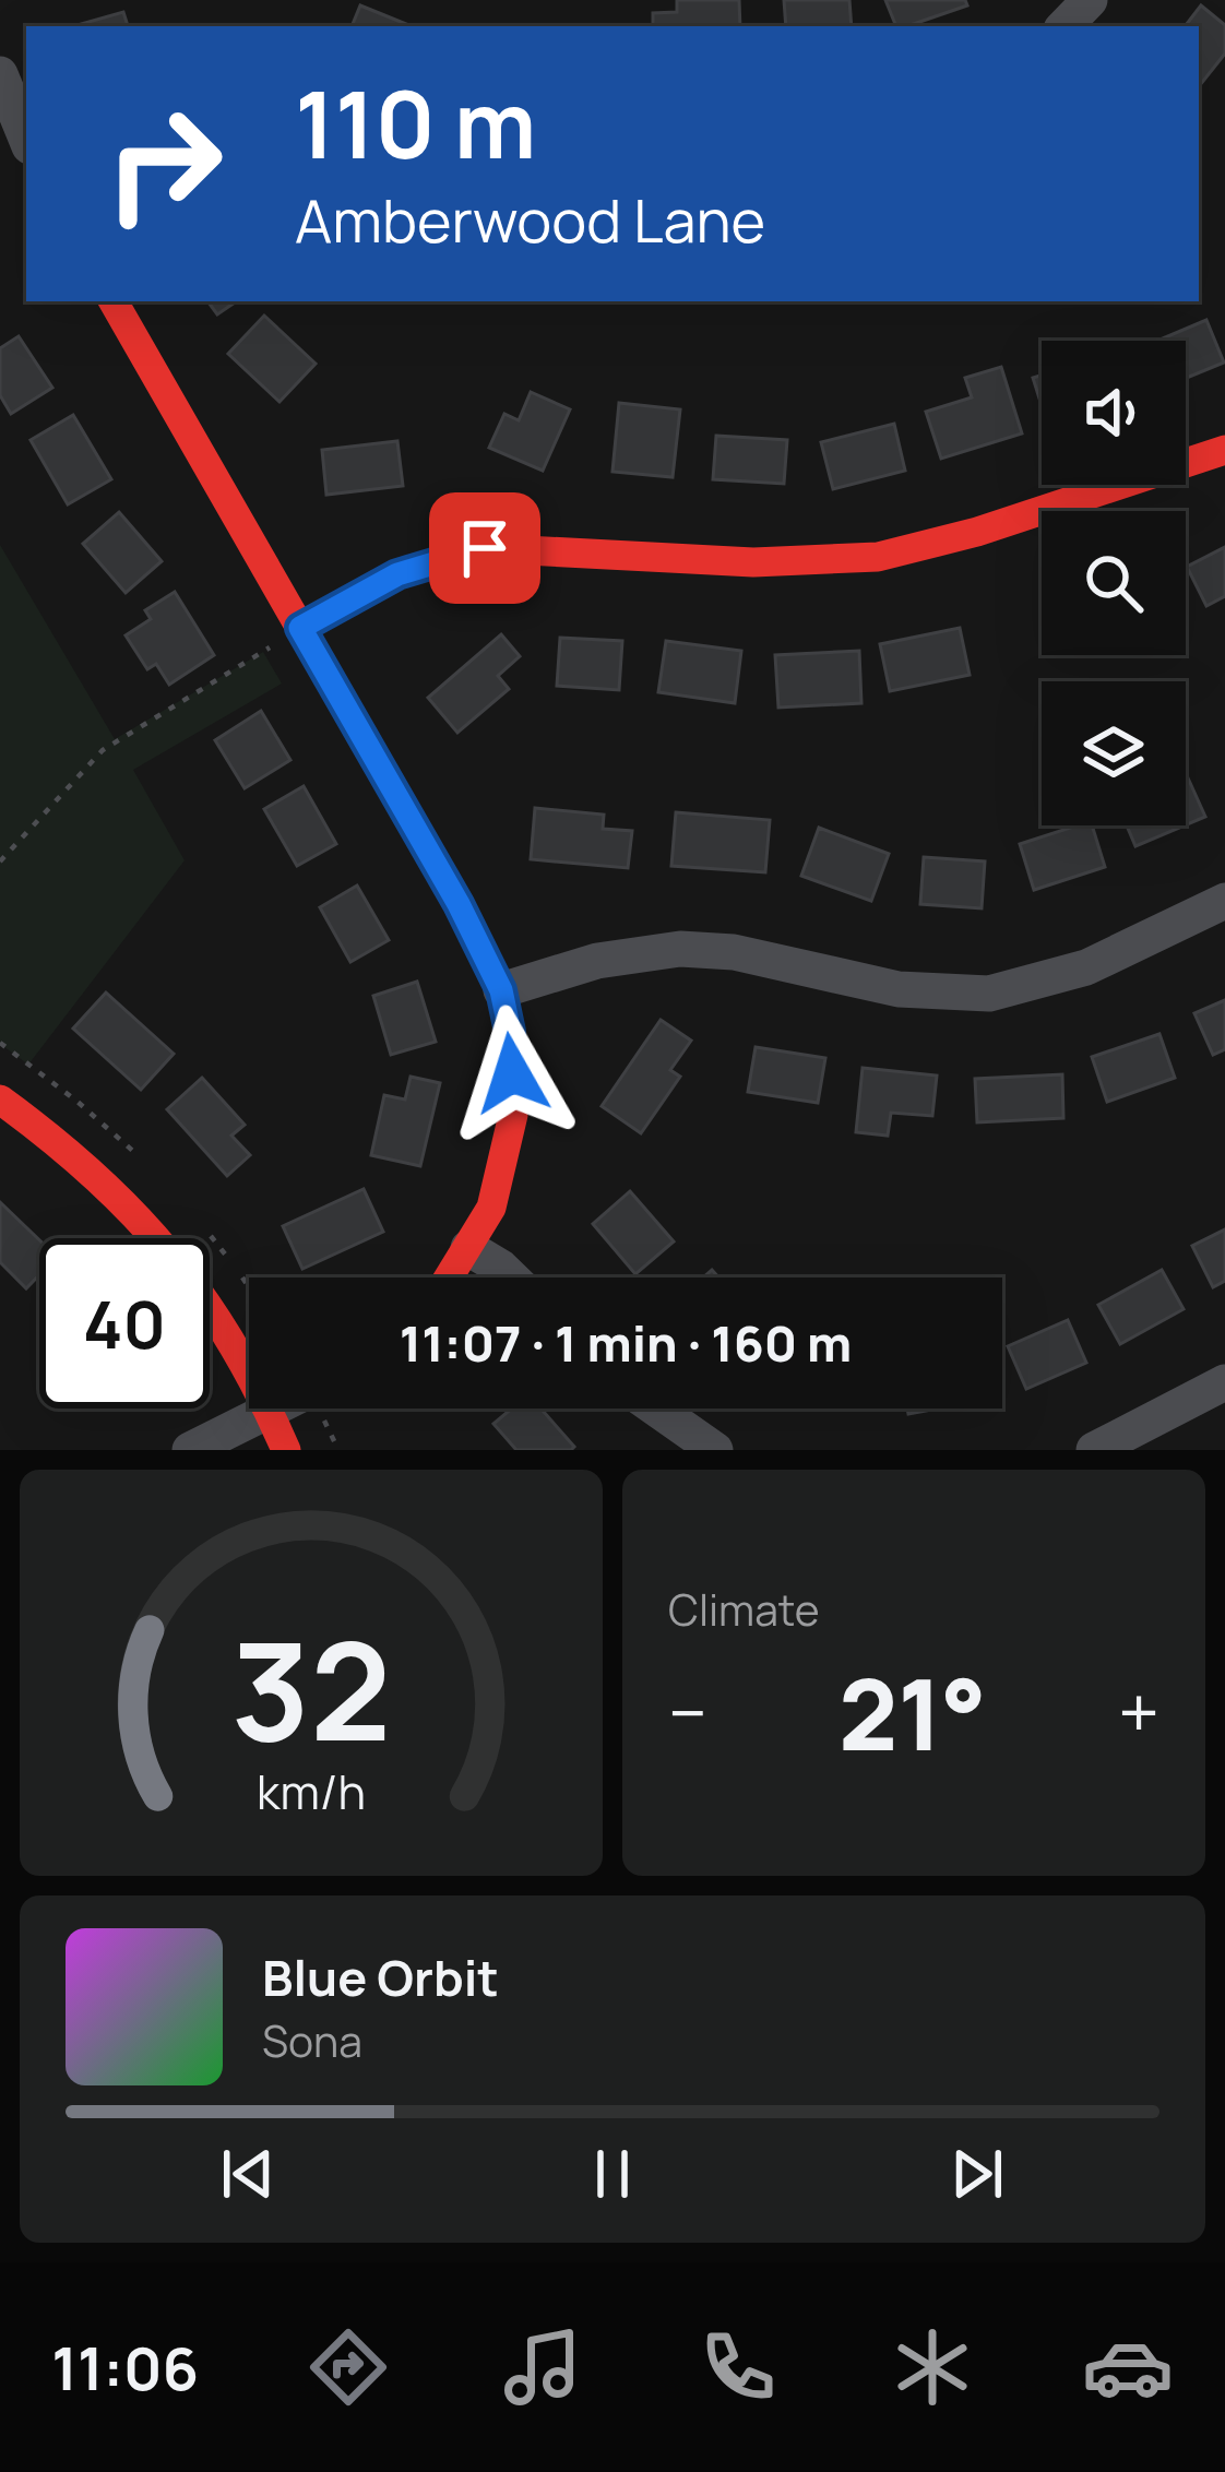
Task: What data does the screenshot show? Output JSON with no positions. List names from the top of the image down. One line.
{"page":{"turn":["110 m","Amberwood Lane"],"limit":"40","trip":"11:07 · 1 min · 160 m","tile":"Climate","heat":["−","21°","+"],"song":["Blue Orbit","Sona"],"tabs":"11:06","gauge":["32","km/h"]}}
